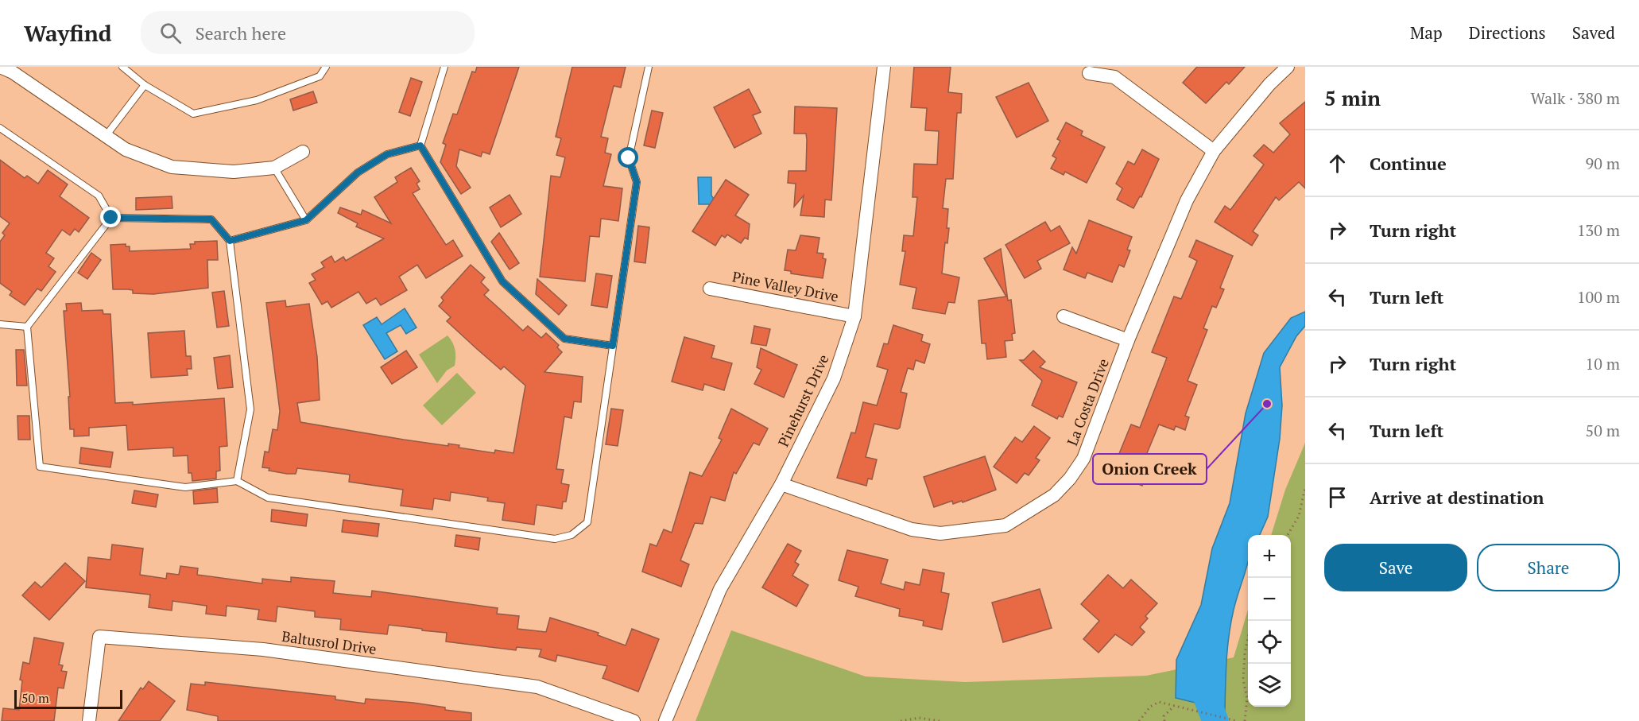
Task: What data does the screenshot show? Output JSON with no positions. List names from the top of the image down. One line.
{"streets":{"street":["Pine Valley Drive","Pinehurst Drive","La Costa Drive","Baltusrol Drive"]},"crossings":[["Pine Valley Drive","Pinehurst Drive"],["Pinehurst Drive","La Costa Drive"]],"places":["Onion Creek"],"scale_bar":"50 m","page":{"header":"Wayfind","search":"Search here","nav":["Map","Directions","Saved"],"heading":["5 min","Walk · 380 m"],"list":[["Continue","90 m"],["Turn right","130 m"],["Turn left","100 m"],["Turn right","10 m"],["Turn left","50 m"],"Arrive at destination"],"buttons":["Save","Share"],"map_buttons":["+","−"],"scale":"50 m"}}
